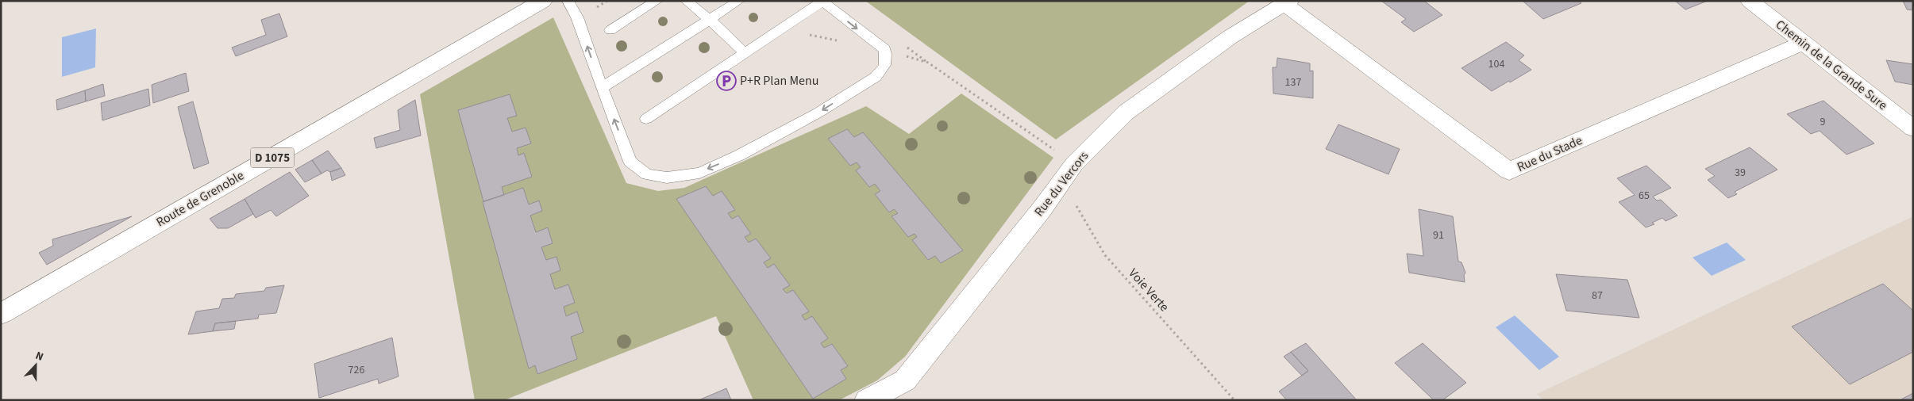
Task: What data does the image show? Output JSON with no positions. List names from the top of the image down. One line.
{"streets":{"street":["Chemin de la Grande Sure","Rue du Stade","D 1075","Rue du Vercors","Route de Grenoble"],"path":["Voie Verte"]},"crossings":[["Chemin de la Grande Sure","Rue du Stade"],["Rue du Stade","Rue du Vercors"],["Rue du Vercors","Voie Verte"]],"places":{"parking":["P+R Plan Menu"]},"house_numbers":["104","137","9","39","65","91","87","726"],"north":"top"}
